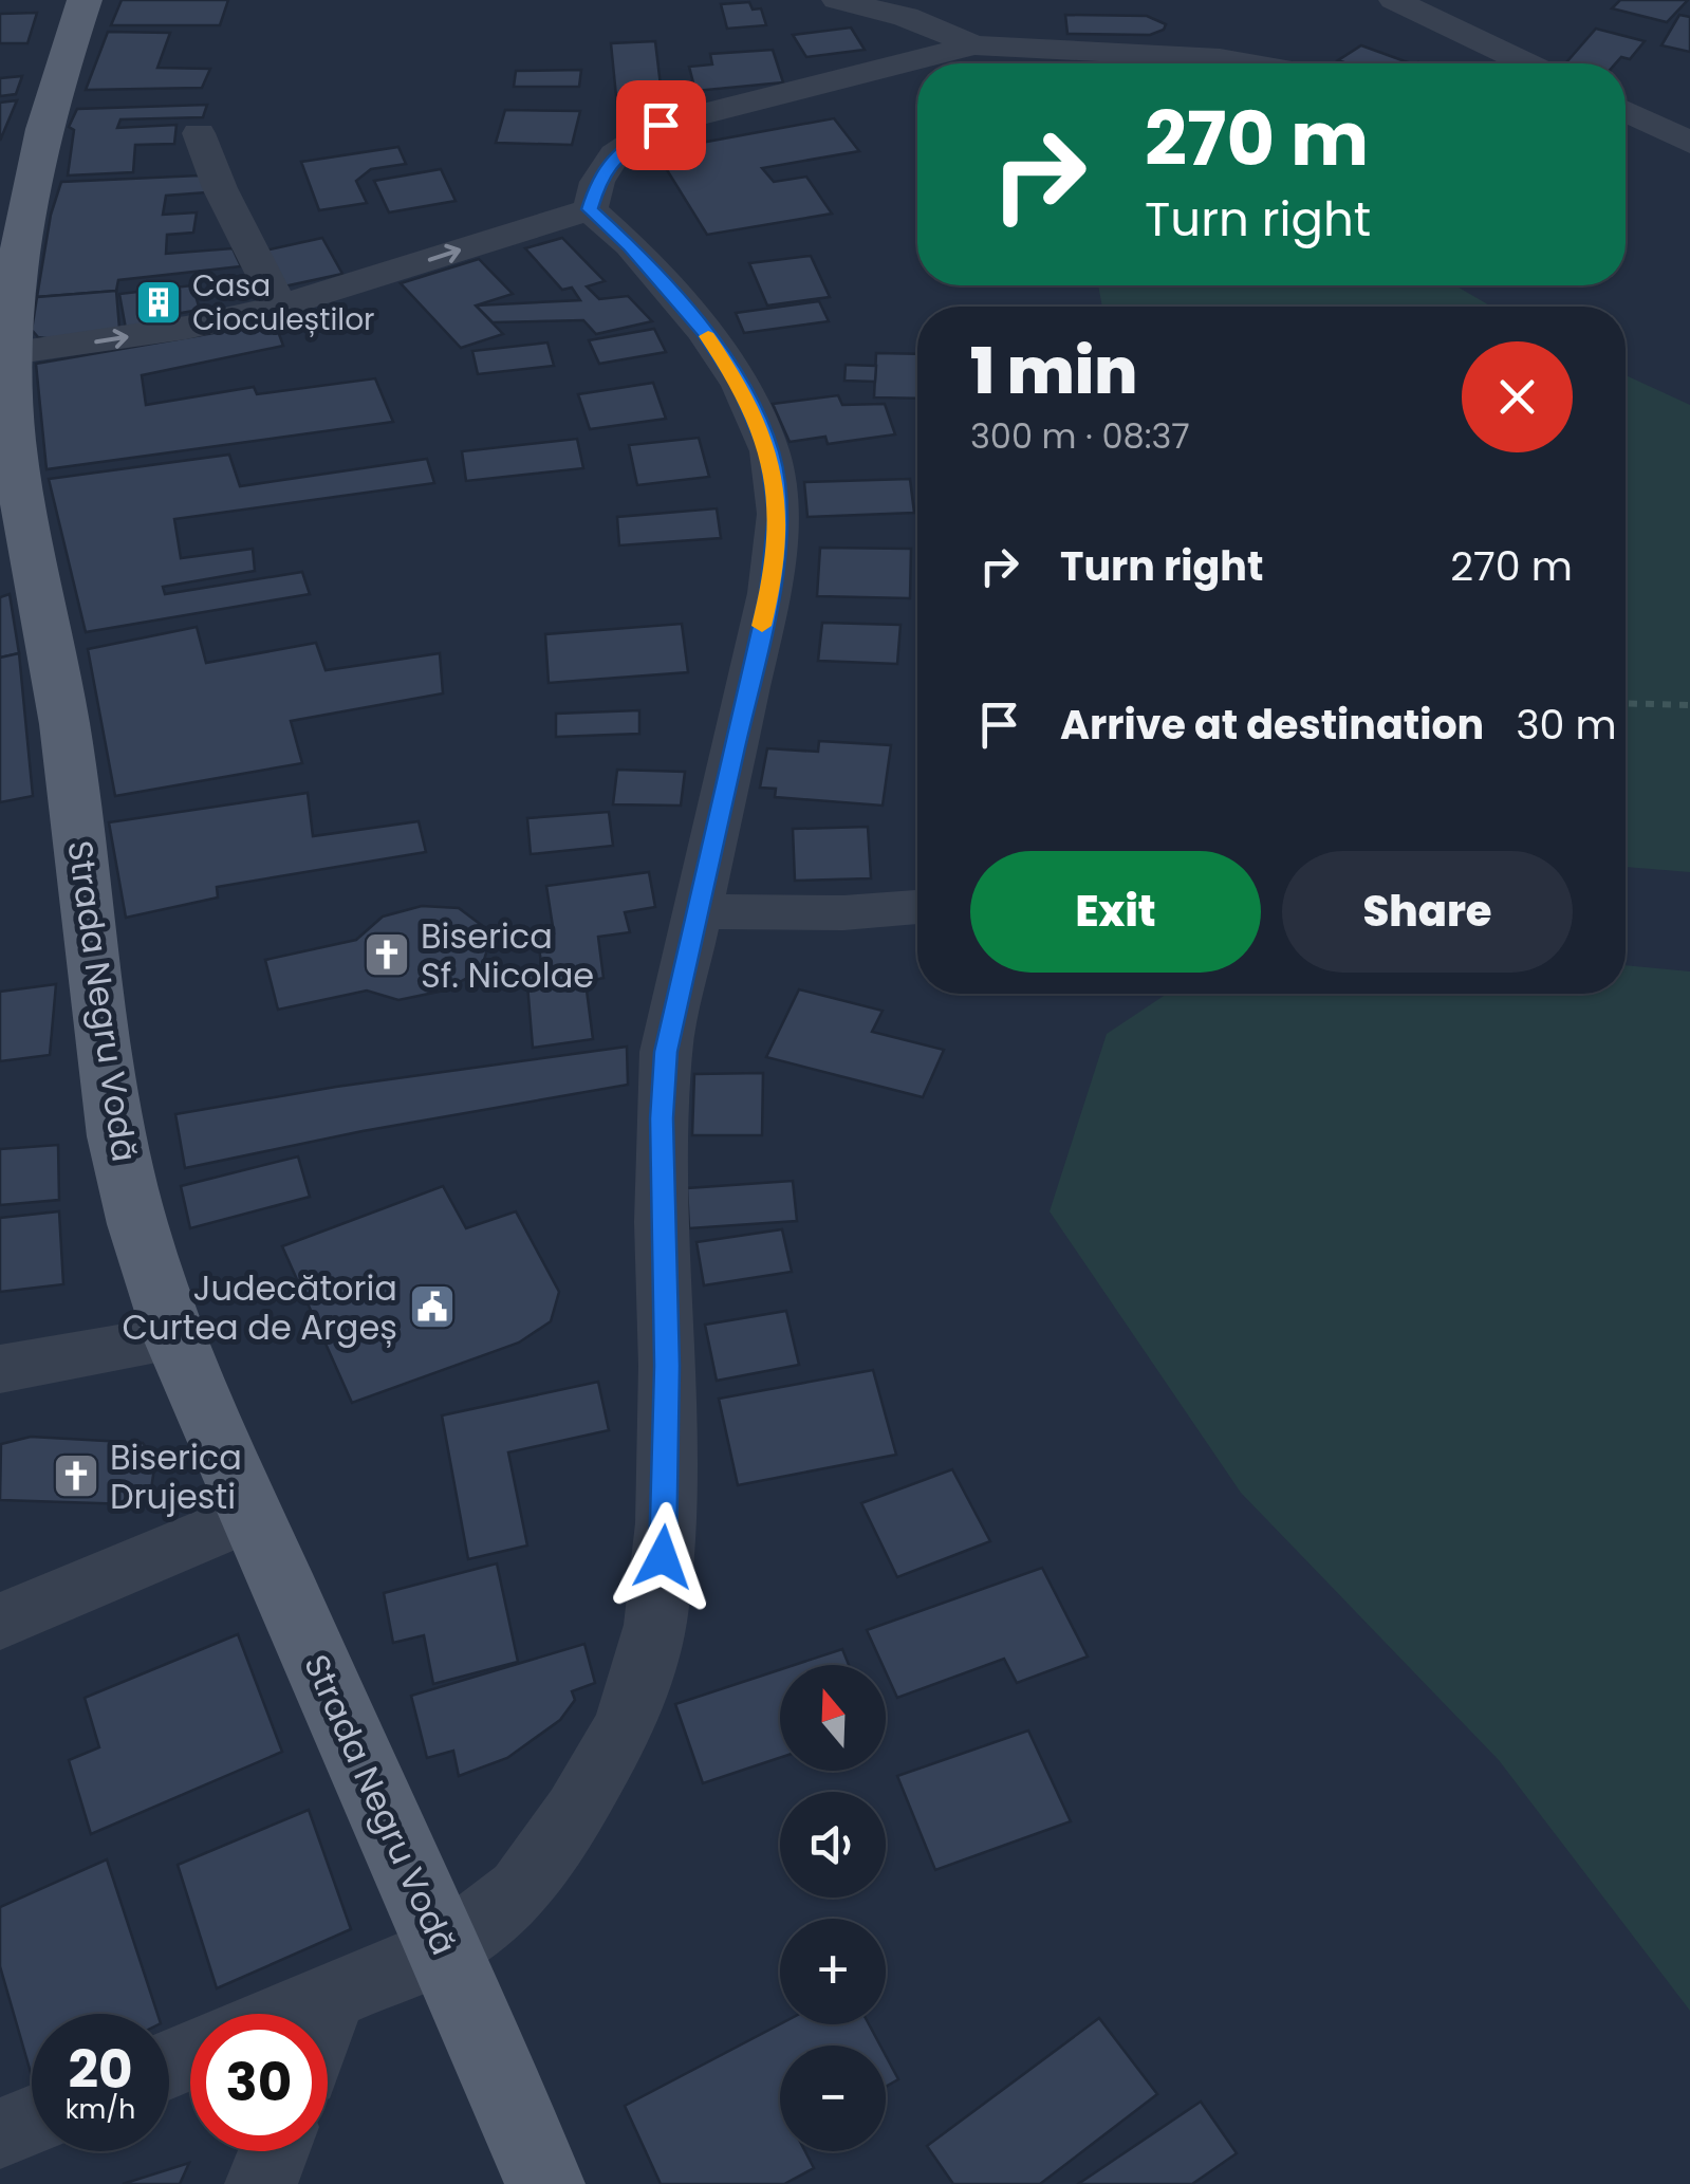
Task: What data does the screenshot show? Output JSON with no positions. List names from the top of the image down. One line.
{"streets":{"main road":["Strada Negru Vodă"]},"places":{"building":["Casa Cioculeștilor"],"church":["Biserica Sf. Nicolae","Biserica Drujesti"],"public building":["Judecătoria Curtea de Argeș"]},"north":"top","page":{"turn":["270 m","Turn right"],"heading":["1 min","300 m · 08:37"],"list":[{"name":"Turn right","value":"270 m"},{"name":"Arrive at destination","value":"30 m"}],"buttons":["Exit","Share"],"map_buttons":["+","−"],"speed":"20 km/h","limit":"30"}}
